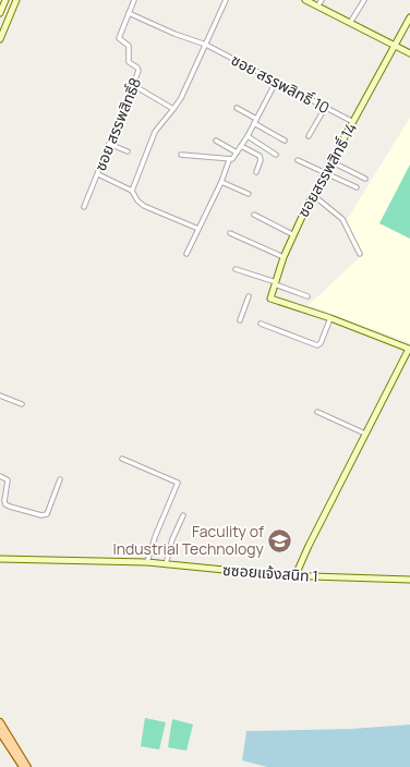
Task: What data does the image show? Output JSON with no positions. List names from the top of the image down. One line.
{"streets":{"street":["ซอย สรรพสิทธิ์ 10","ซอย สรรพสิทธิ์8","ซอยสรรพสิทธิ์ 14","ซซอยแจ้งสนิท 1"]},"crossings":[["ซอย สรรพสิทธิ์ 10","ซอย สรรพสิทธิ์8"],["ซอย สรรพสิทธิ์ 10","ซอยสรรพสิทธิ์ 14"]],"places":{"school or university":["Faculity of Industrial Technology"]}}
